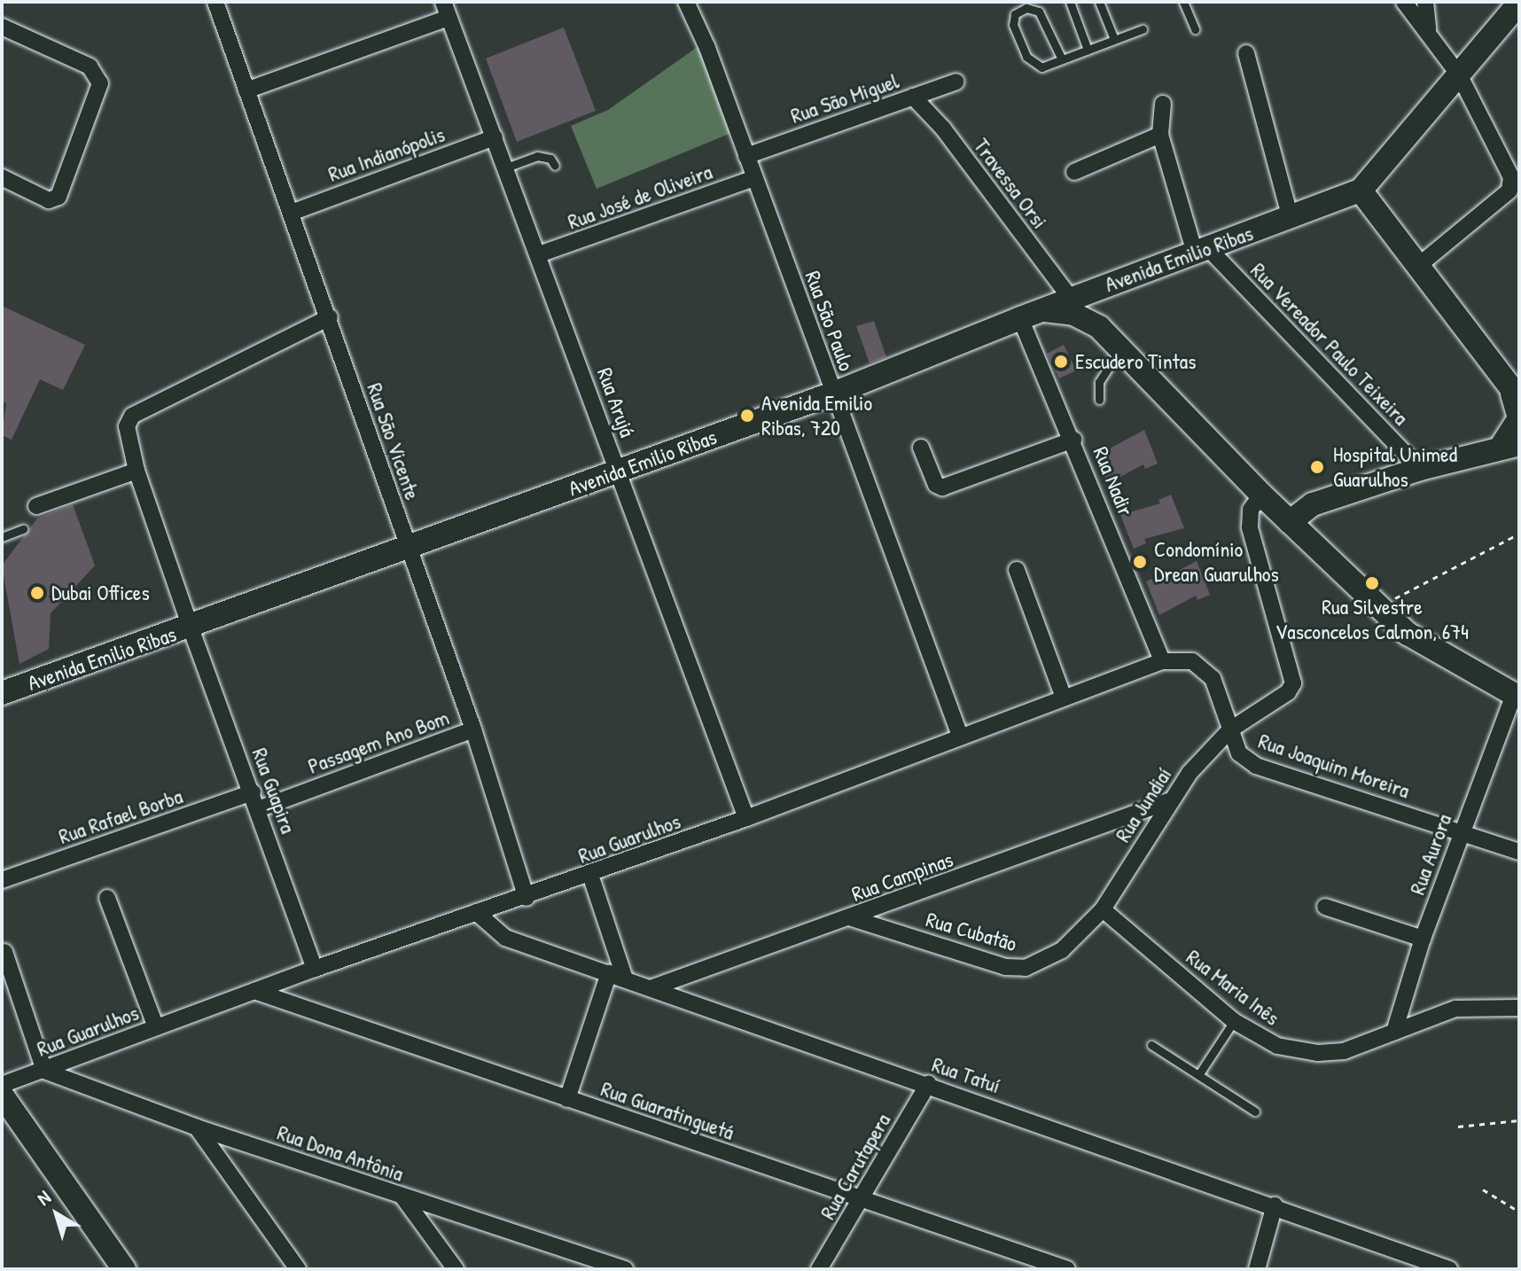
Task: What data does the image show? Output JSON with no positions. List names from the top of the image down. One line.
{"streets":{"main road":["Avenida Emilio Ribas"],"street":["Rua São Miguel","Rua Indianópolis","Travessa Orsi","Rua José de Oliveira","Rua São Paulo","Rua Vereador Paulo Teixeira","Rua Arujá","Rua São Vicente","Rua Nadir","Passagem Ano Bom","Rua Joaquim Moreira","Rua Guapira","Rua Jundiaí","Rua Rafael Borba","Rua Guarulhos","Rua Aurora","Rua Campinas","Rua Cubatão","Rua Maria Inês","Rua Tatuí","Rua Guaratinguetá","Rua Dona Antônia","Rua Carutapera"]},"crossings":[["Rua São Miguel","Travessa Orsi"],["Rua São Miguel","Rua São Paulo"],["Rua Indianópolis","Rua Arujá"],["Rua Indianópolis","Rua São Vicente"],["Travessa Orsi","Avenida Emilio Ribas"],["Rua José de Oliveira","Rua São Paulo"],["Rua José de Oliveira","Rua Arujá"],["Avenida Emilio Ribas","Rua São Paulo"],["Avenida Emilio Ribas","Rua Vereador Paulo Teixeira"],["Avenida Emilio Ribas","Rua Arujá"],["Avenida Emilio Ribas","Rua São Vicente"],["Avenida Emilio Ribas","Rua Nadir"],["Avenida Emilio Ribas","Rua Guapira"],["Rua São Paulo","Rua Guarulhos"],["Rua Arujá","Rua Guarulhos"],["Rua São Vicente","Passagem Ano Bom"],["Rua São Vicente","Rua Guapira"],["Rua São Vicente","Rua Guarulhos"],["Rua Nadir","Rua Guarulhos"],["Passagem Ano Bom","Rua Guapira"],["Rua Joaquim Moreira","Rua Jundiaí"],["Rua Joaquim Moreira","Rua Guarulhos"],["Rua Joaquim Moreira","Rua Aurora"],["Rua Guapira","Rua Rafael Borba"],["Rua Guapira","Rua Guarulhos"],["Rua Jundiaí","Rua Guarulhos"],["Rua Jundiaí","Rua Campinas"],["Rua Jundiaí","Rua Cubatão"],["Rua Jundiaí","Rua Maria Inês"],["Rua Guarulhos","Rua Tatuí"],["Rua Guarulhos","Rua Guaratinguetá"],["Rua Guarulhos","Rua Dona Antônia"],["Rua Aurora","Rua Maria Inês"],["Rua Campinas","Rua Cubatão"],["Rua Campinas","Rua Tatuí"],["Rua Cubatão","Rua Maria Inês"],["Rua Tatuí","Rua Carutapera"],["Rua Guaratinguetá","Rua Carutapera"]],"places":["Escudero Tintas","Avenida Emilio Ribas, 720","Hospital Unimed Guarulhos","Condomínio Drean Guarulhos","Rua Silvestre Vasconcelos Calmon, 674","Dubai Offices"],"north":"top left"}
